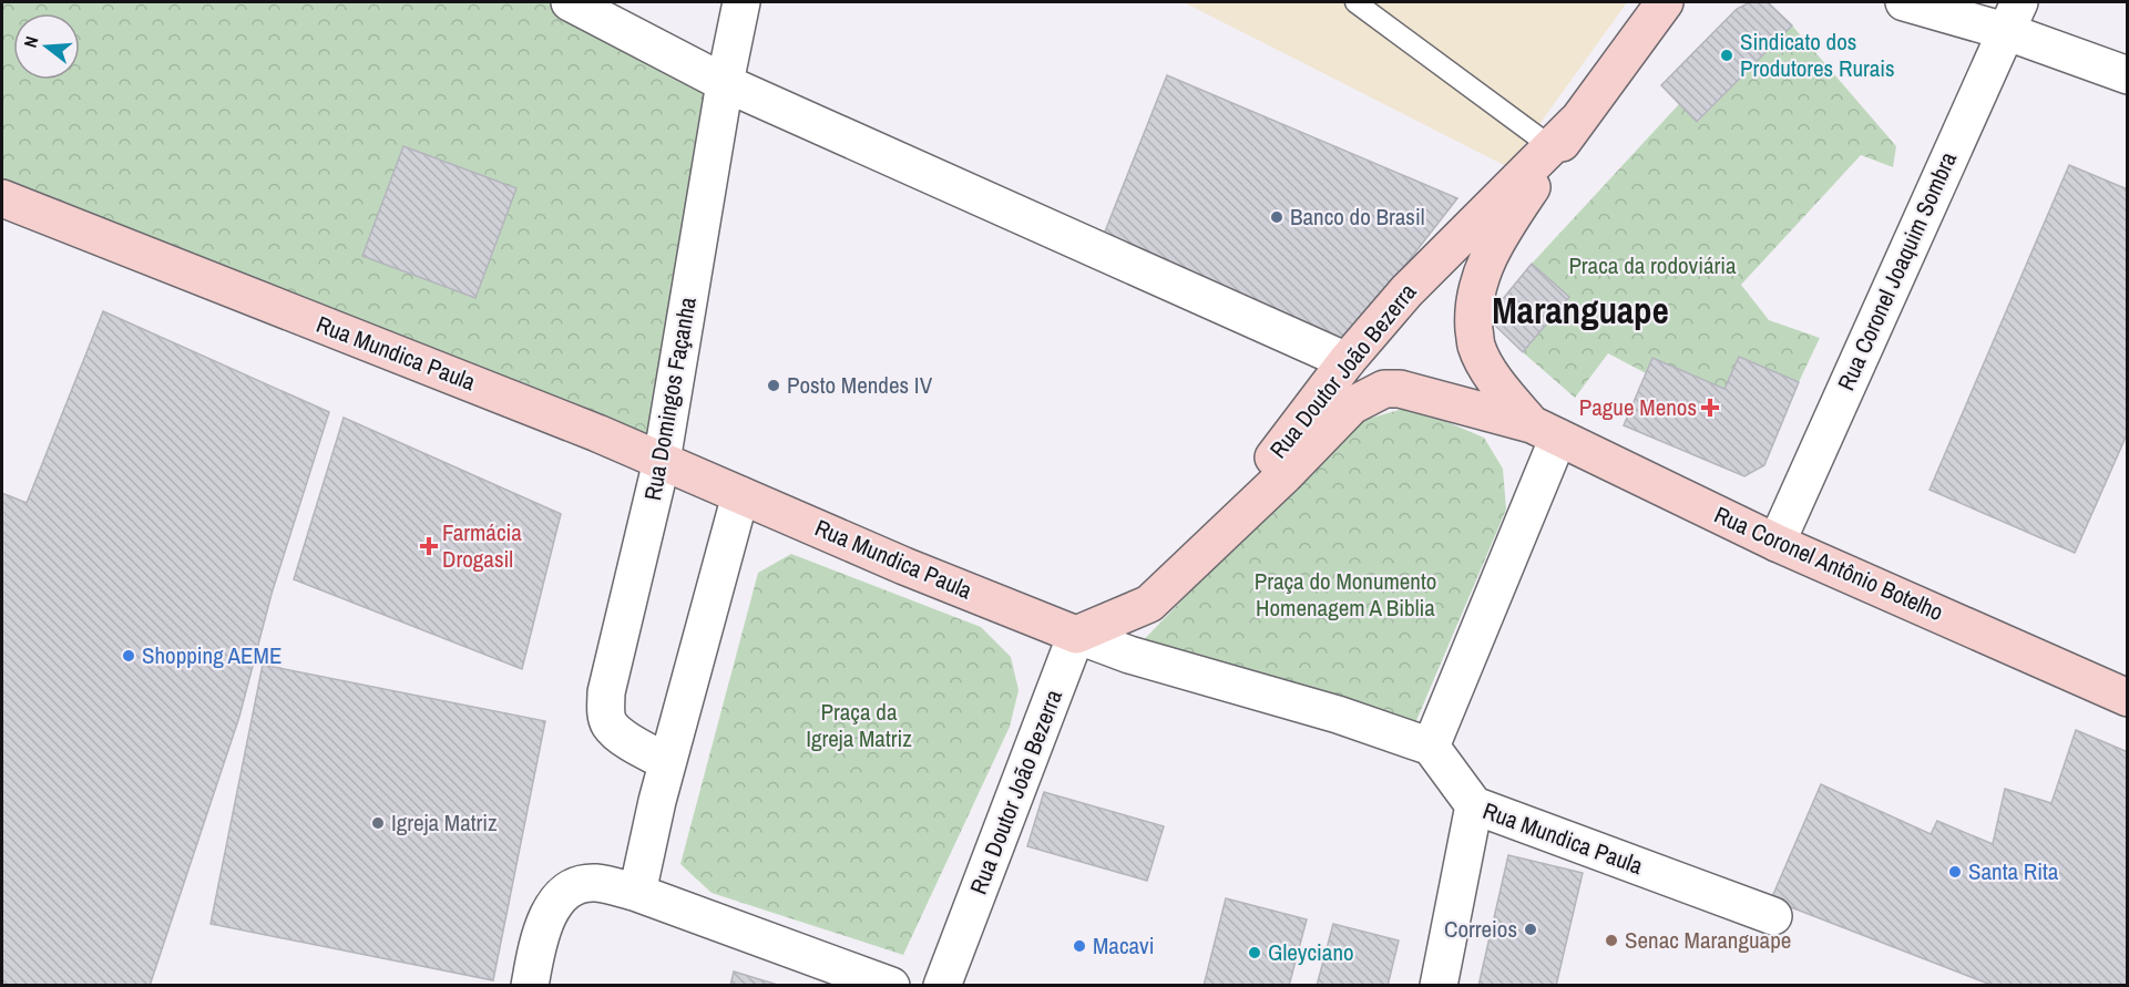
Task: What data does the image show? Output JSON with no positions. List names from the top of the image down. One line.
{"streets":{"street":["Rua Coronel Joaquim Sombra","Rua Mundica Paula","Rua Doutor João Bezerra","Rua Domingos Façanha","Rua Coronel Antônio Botelho"]},"crossings":[["Rua Coronel Joaquim Sombra","Rua Coronel Antônio Botelho"],["Rua Mundica Paula","Rua Doutor João Bezerra"],["Rua Mundica Paula","Rua Domingos Façanha"],["Rua Doutor João Bezerra","Rua Coronel Antônio Botelho"]],"districts":["Maranguape"],"parks":["Praca da rodoviária","Praça do Monumento Homenagem A Biblia","Praça da Igreja Matriz"],"places":{"other":["Sindicato dos Produtores Rurais","Banco do Brasil","Posto Mendes IV","Shopping AEME","Igreja Matriz","Santa Rita","Correios","Senac Maranguape","Macavi","Gleyciano"],"health":["Pague Menos","Farmácia Drogasil"]},"north":"left"}
